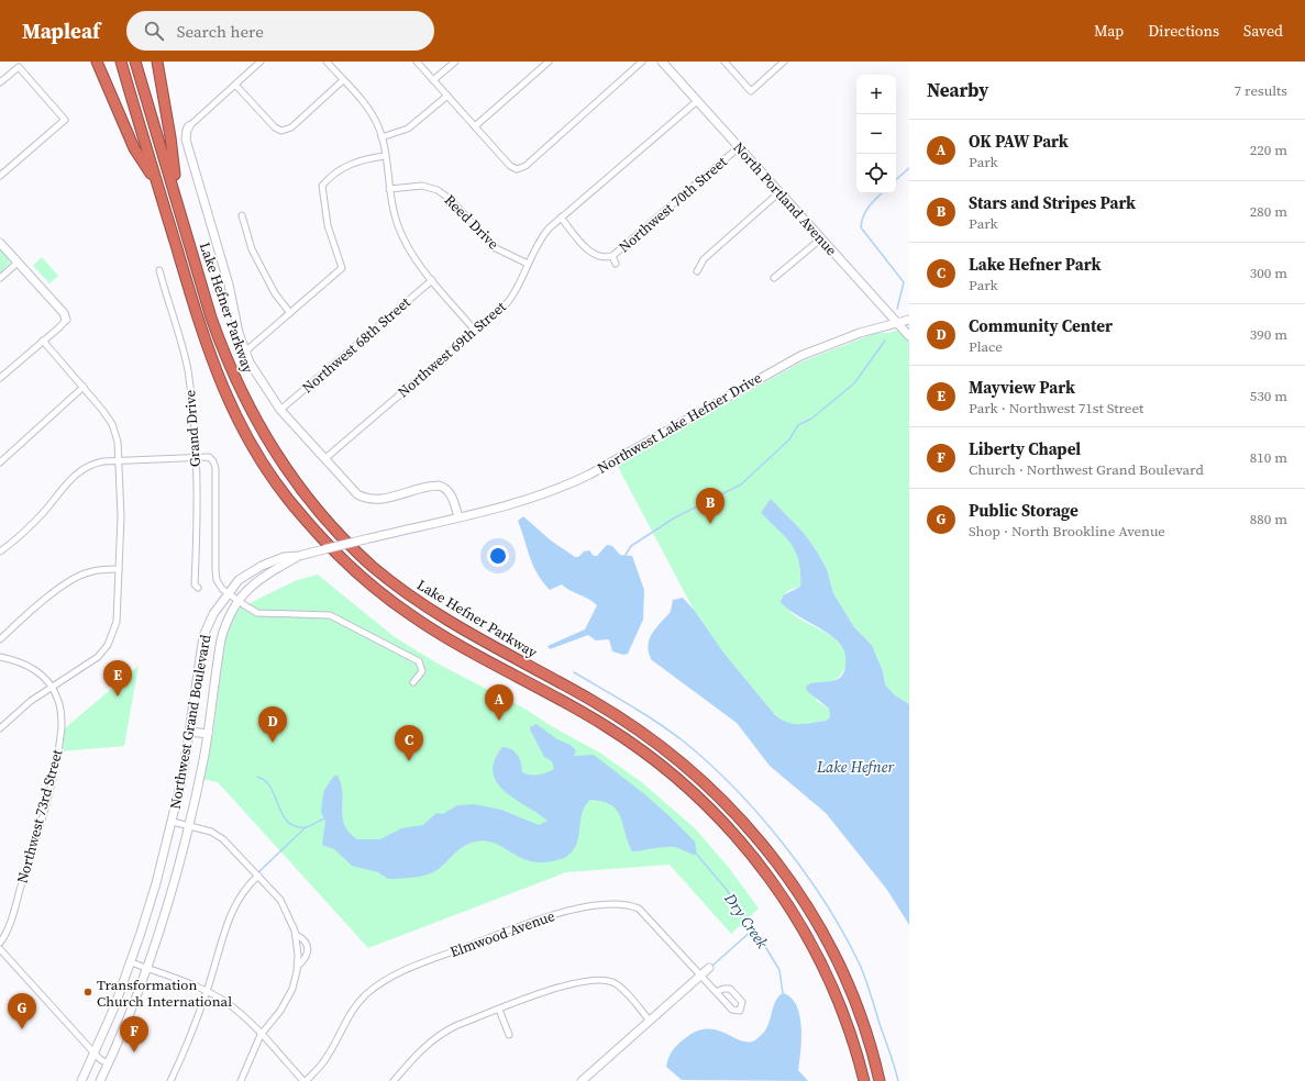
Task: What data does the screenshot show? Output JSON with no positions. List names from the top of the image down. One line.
{"streets":{"highway":["Lake Hefner Parkway"],"street":["North Portland Avenue","Northwest 70th Street","Reed Drive","Northwest 68th Street","Northwest 69th Street","Northwest Lake Hefner Drive","Grand Drive","Northwest Grand Boulevard","Northwest 73rd Street","Elmwood Avenue"]},"crossings":[["North Portland Avenue","Northwest 70th Street"],["North Portland Avenue","Northwest 69th Street"],["North Portland Avenue","Northwest Lake Hefner Drive"],["Reed Drive","Northwest 69th Street"],["Northwest Lake Hefner Drive","Northwest Grand Boulevard"]],"water":["Lake Hefner","Dry Creek"],"places":["Transformation Church International"],"page":{"header":"Mapleaf","search":"Search here","nav":["Map","Directions","Saved"],"heading":["Nearby","7 results"],"map_buttons":["+","−"],"list":[{"mark":"A","name":"OK PAW Park","note":"Park","value":"220 m"},{"mark":"B","name":"Stars and Stripes Park","note":"Park","value":"280 m"},{"mark":"C","name":"Lake Hefner Park","note":"Park","value":"300 m"},{"mark":"D","name":"Community Center","note":"Place","value":"390 m"},{"mark":"E","name":"Mayview Park","note":"Park · Northwest 71st Street","value":"530 m"},{"mark":"F","name":"Liberty Chapel","note":"Church · Northwest Grand Boulevard","value":"810 m"},{"mark":"G","name":"Public Storage","note":"Shop · North Brookline Avenue","value":"880 m"}],"pins":["B","E","A","D","C","G","F"]}}
